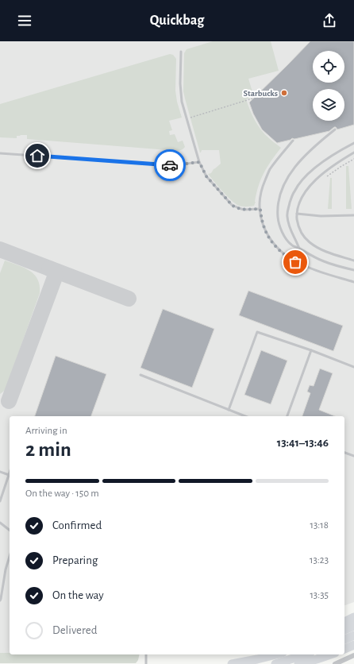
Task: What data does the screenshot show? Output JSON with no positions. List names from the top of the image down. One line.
{"places":["Starbucks"],"page":{"header":"Quickbag","heading":["2 min","Arriving in","13:41–13:46"],"bar":"On the way · 150 m","list":[["Confirmed","13:18"],["Preparing","13:23"],["On the way","13:35"],"Delivered"]}}
